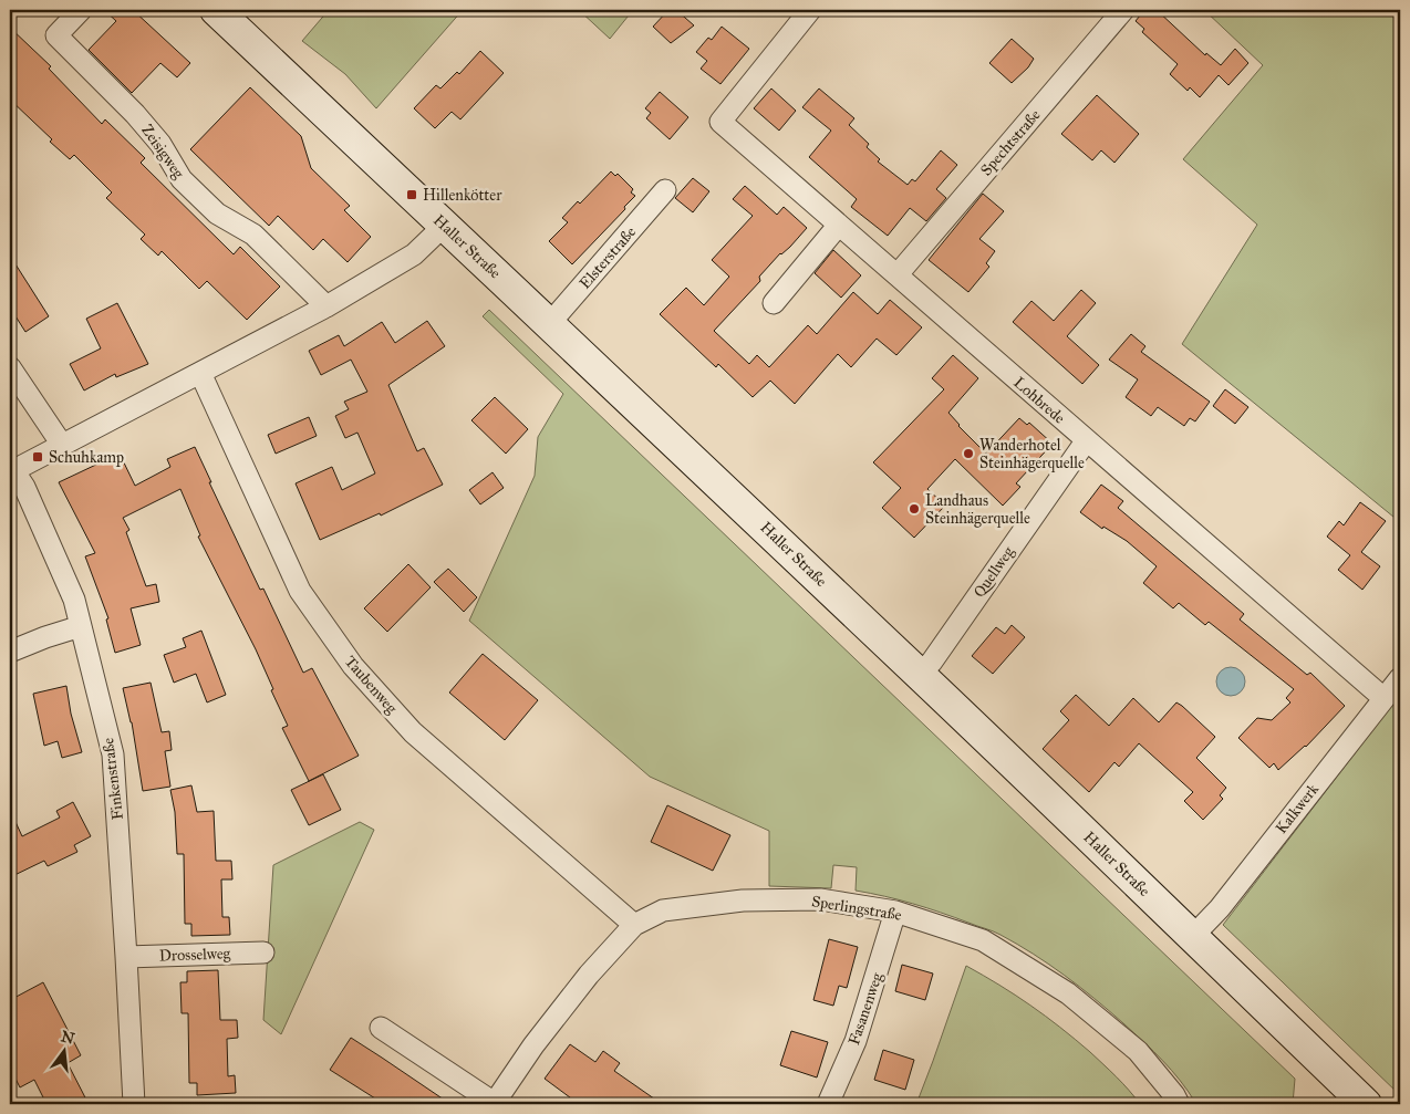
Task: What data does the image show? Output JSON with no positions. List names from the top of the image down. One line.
{"streets":{"main road":["Haller Straße"],"street":["Spechtstraße","Zeisigweg","Elsterstraße","Lohbrede","Quellweg","Taubenweg","Finkenstraße","Kalkwerk","Sperlingstraße","Drosselweg","Fasanenweg"]},"crossings":[["Spechtstraße","Lohbrede"],["Haller Straße","Elsterstraße"],["Haller Straße","Quellweg"],["Haller Straße","Kalkwerk"],["Lohbrede","Quellweg"],["Lohbrede","Kalkwerk"],["Taubenweg","Sperlingstraße"],["Finkenstraße","Drosselweg"],["Sperlingstraße","Fasanenweg"]],"places":{"transit":["Hillenkötter","Schuhkamp"],"other":["Wanderhotel Steinhägerquelle","Landhaus Steinhägerquelle"]},"north":"top"}
